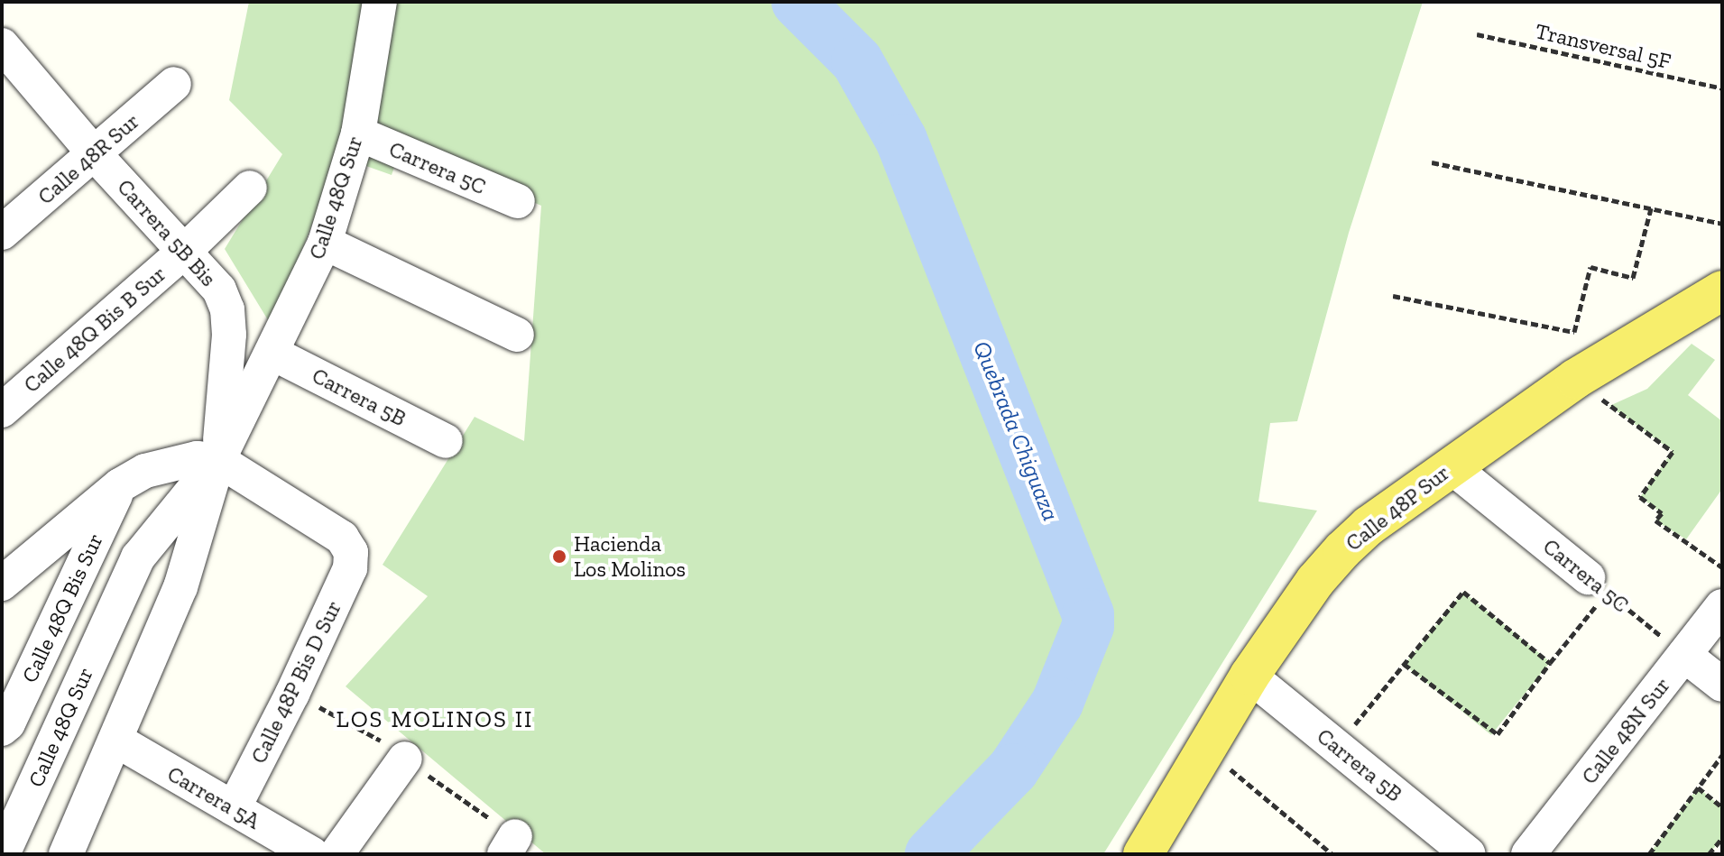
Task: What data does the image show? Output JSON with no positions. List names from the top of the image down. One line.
{"streets":{"main road":["Calle 48P Sur"],"street":["Calle 48R Sur","Carrera 5C","Calle 48Q Sur","Carrera 5B Bis","Calle 48Q Bis B Sur","Carrera 5B","Calle 48Q Bis Sur","Calle 48P Bis D Sur","Calle 48N Sur","Carrera 5A"],"path":["Transversal 5F"]},"crossings":[["Calle 48R Sur","Carrera 5B Bis"],["Carrera 5C","Calle 48Q Sur"],["Carrera 5C","Calle 48P Sur"],["Carrera 5C","Calle 48N Sur"],["Calle 48Q Sur","Carrera 5B Bis"],["Calle 48Q Sur","Carrera 5B"],["Calle 48Q Sur","Calle 48P Bis D Sur"],["Calle 48Q Sur","Carrera 5A"],["Carrera 5B Bis","Calle 48Q Bis B Sur"],["Carrera 5B Bis","Calle 48P Bis D Sur"],["Carrera 5B","Calle 48P Sur"],["Calle 48P Bis D Sur","Carrera 5A"]],"districts":["LOS MOLINOS II"],"water":["Quebrada Chiguaza"],"places":["Hacienda Los Molinos"]}
